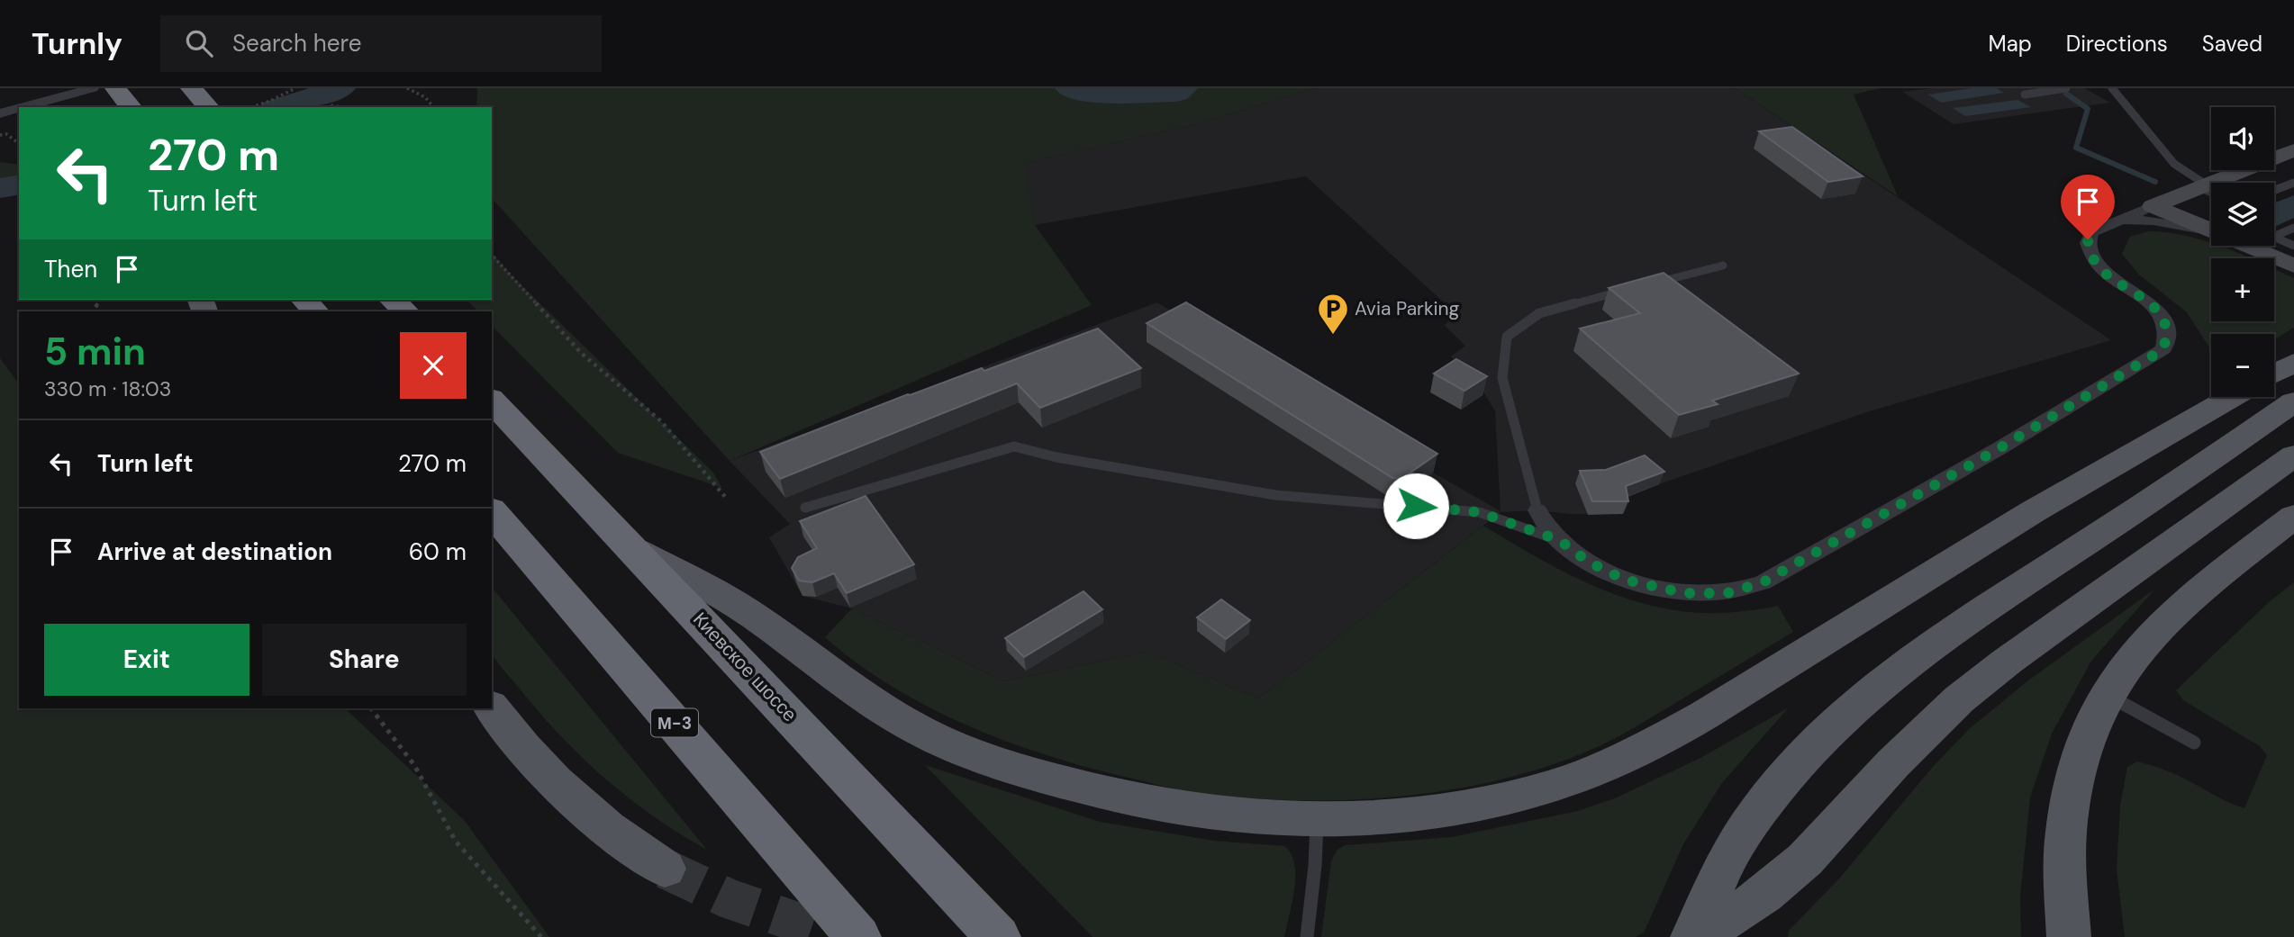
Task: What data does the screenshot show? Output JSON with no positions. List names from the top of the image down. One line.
{"streets":{"highway":["Киевское шоссе","М-3"]},"places":{"parking":["Avia Parking"]},"page":{"header":"Turnly","search":"Search here","nav":["Map","Directions","Saved"],"map_buttons":["+","−"],"turn":["270 m","Turn left"],"then":"Then","heading":["5 min","330 m · 18:03"],"list":[{"name":"Turn left","value":"270 m"},{"name":"Arrive at destination","value":"60 m"}],"buttons":["Exit","Share"]}}
